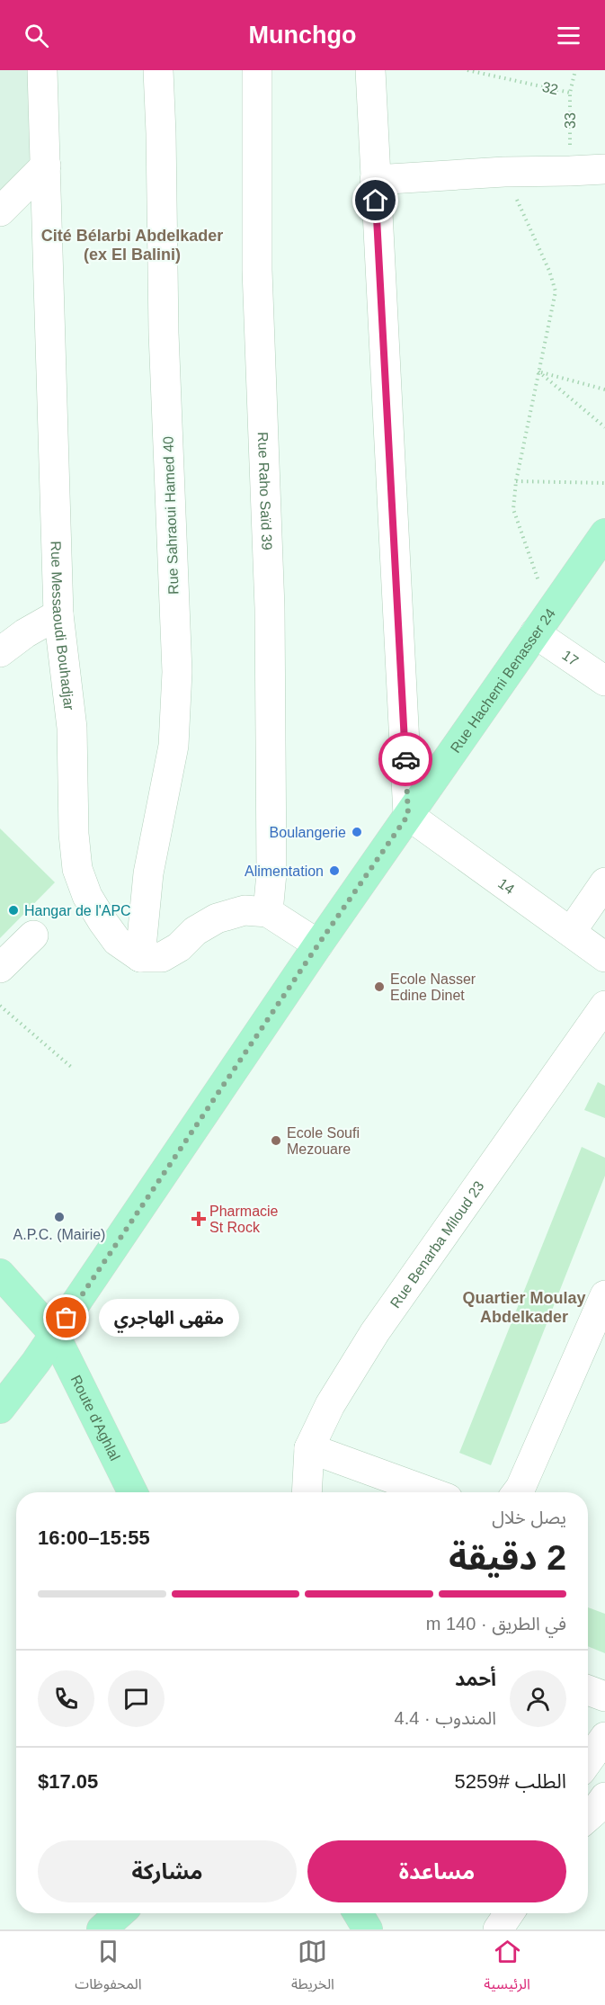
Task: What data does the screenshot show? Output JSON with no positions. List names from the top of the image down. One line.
{"streets":{"main road":["Rue Hachemi Benasser 24","Route d'Aghlal"],"street":["Rue Raho Saïd 39","Rue Sahraoui Hamed 40","Rue Messaoudi Bouhadjar","17","14","Rue Benarba Miloud 23"],"path":["32","33"]},"crossings":[["32","33"],["Rue Sahraoui Hamed 40","Rue Messaoudi Bouhadjar"],["17","Rue Hachemi Benasser 24"],["Rue Hachemi Benasser 24","14"],["Rue Hachemi Benasser 24","Route d'Aghlal"]],"districts":["Cité Bélarbi Abdelkader (ex El Balini)","Quartier Moulay Abdelkader"],"places":{"other":["Boulangerie","Alimentation","Hangar de l'APC","Ecole Nasser Edine Dinet","Ecole Soufi Mezouare","A.P.C. (Mairie)","مقهى الهاجري"],"health":["Pharmacie St Rock"]},"page":{"header":"Munchgo","bubble":"مقهى الهاجري","heading":["2 دقيقة","يصل خلال","15:55–16:00"],"panel":["أحمد","المندوب · 4.4","الطلب #5259","$17.05"],"bar":"في الطريق · 140 m","buttons":["مساعدة","مشاركة"],"tabs":["الرئيسية","الخريطة","المحفوظات"]}}
